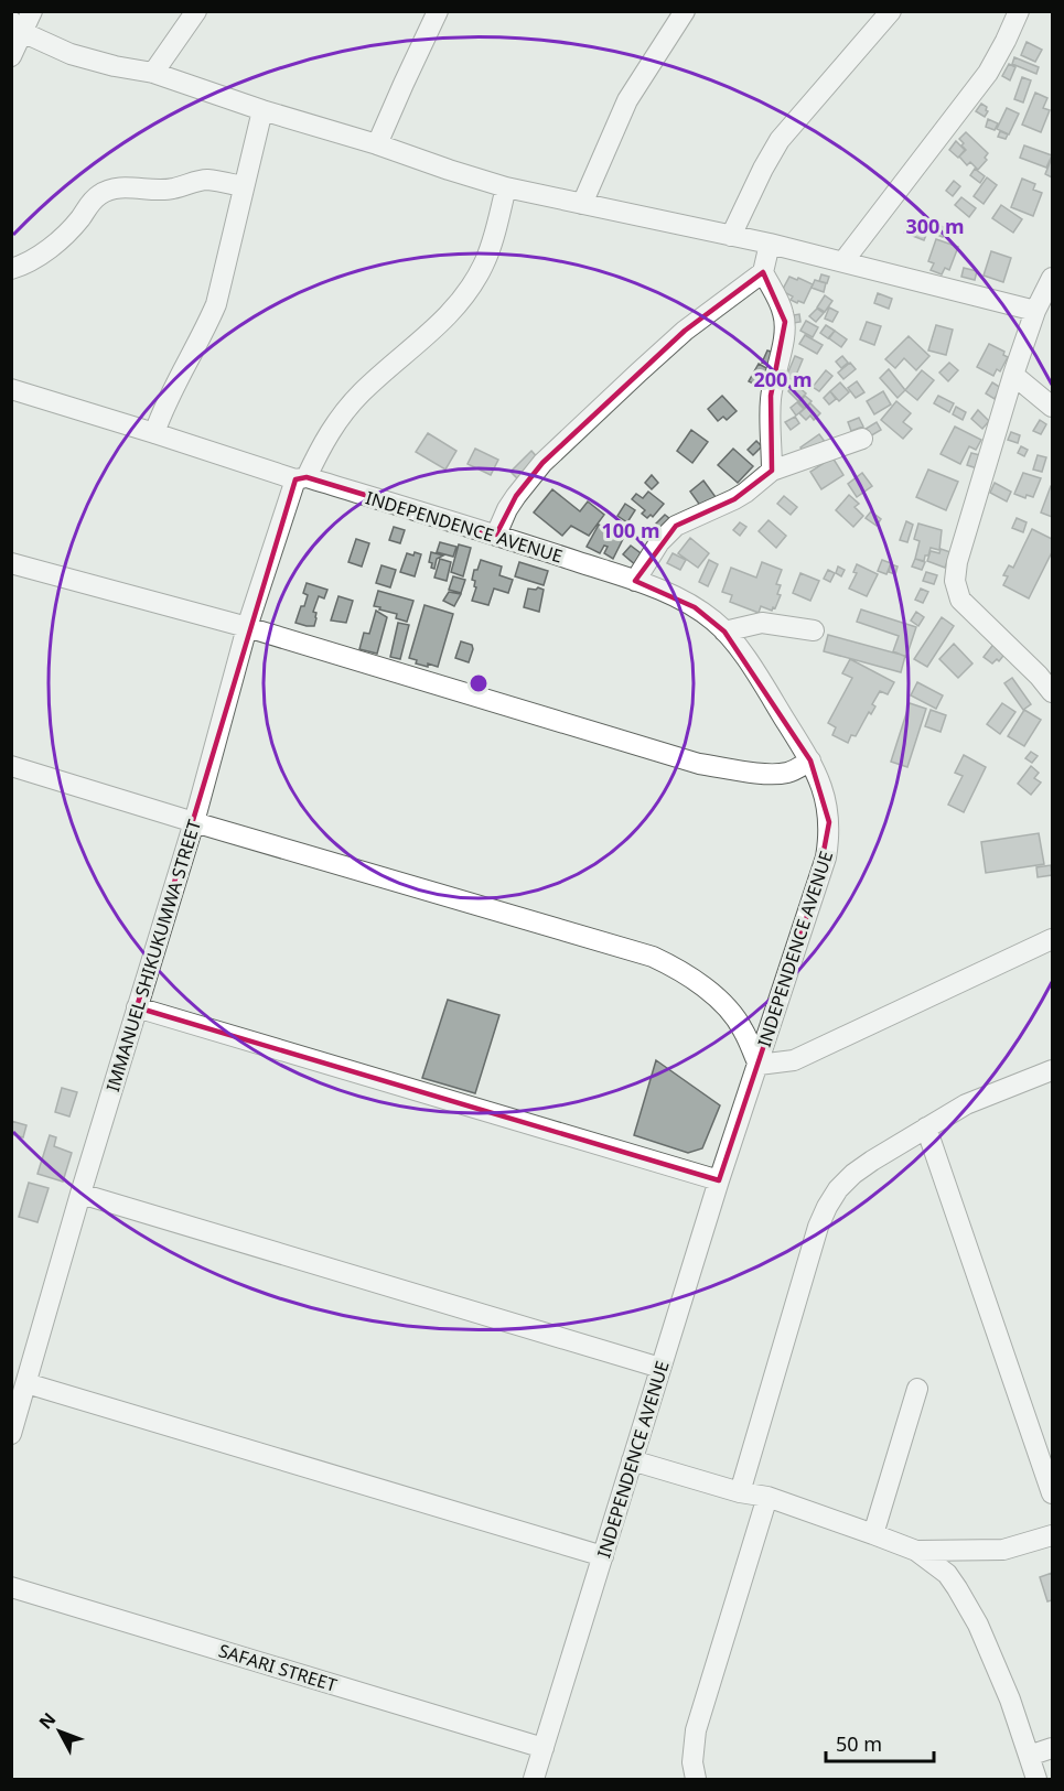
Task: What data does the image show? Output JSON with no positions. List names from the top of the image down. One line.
{"streets":{"street":["INDEPENDENCE AVENUE","IMMANUEL SHIKUKUMWA STREET","SAFARI STREET"]},"crossings":[["INDEPENDENCE AVENUE","IMMANUEL SHIKUKUMWA STREET"],["INDEPENDENCE AVENUE","SAFARI STREET"]],"scale_bar":"50 m","north":"top left","rings":["300 m","200 m","100 m"]}
